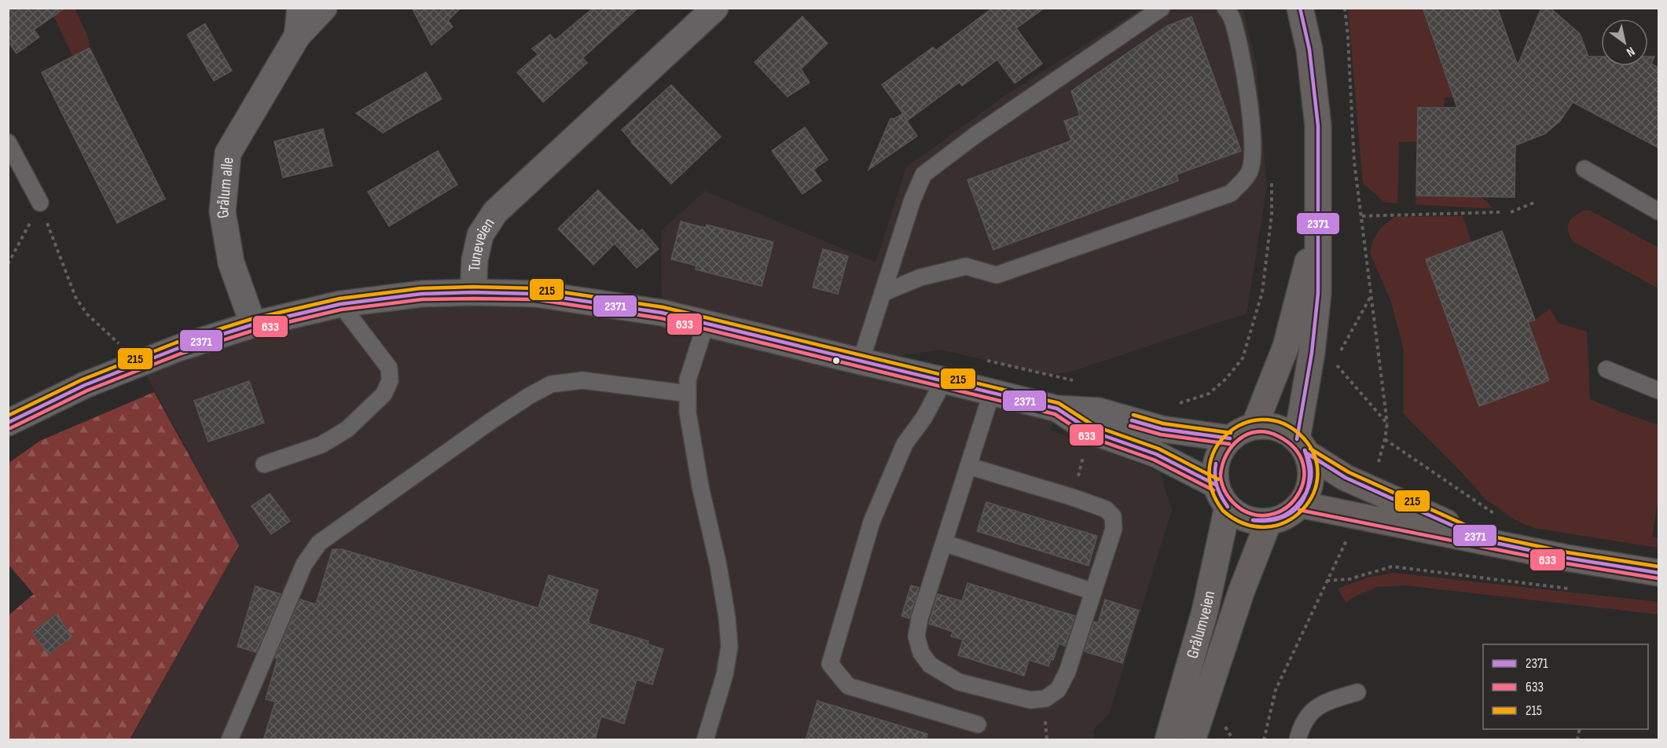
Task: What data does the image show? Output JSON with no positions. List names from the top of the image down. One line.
{"streets":{"main road":["Grålumveien"],"street":["Grålum alle","Tuneveien"]},"crossings":[["Grålum alle","Tuneveien"]],"lines":["transit line 2371","transit line 215","transit line 633"],"legend":["2371","633","215"],"north":"bottom right"}
